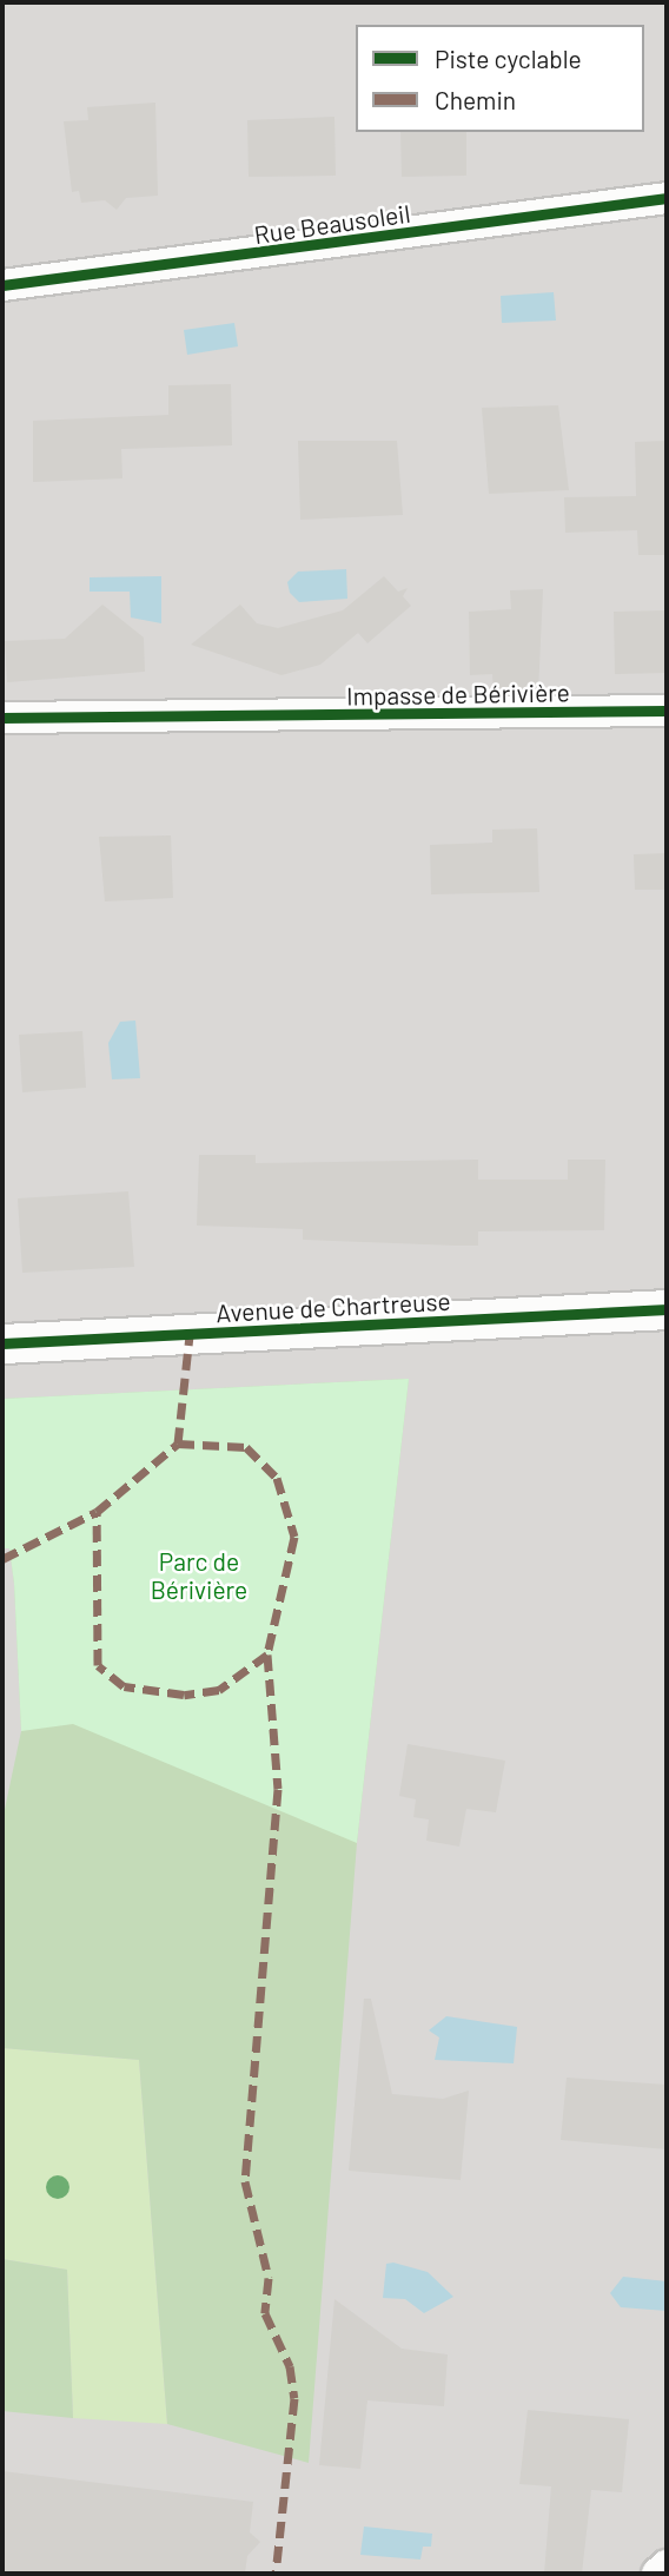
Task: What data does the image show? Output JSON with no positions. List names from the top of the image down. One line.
{"streets":{"street":["Rue Beausoleil","Impasse de Bérivière","Avenue de Chartreuse"]},"parks":["Parc de Bérivière"],"legend":["Piste cyclable","Chemin"]}
